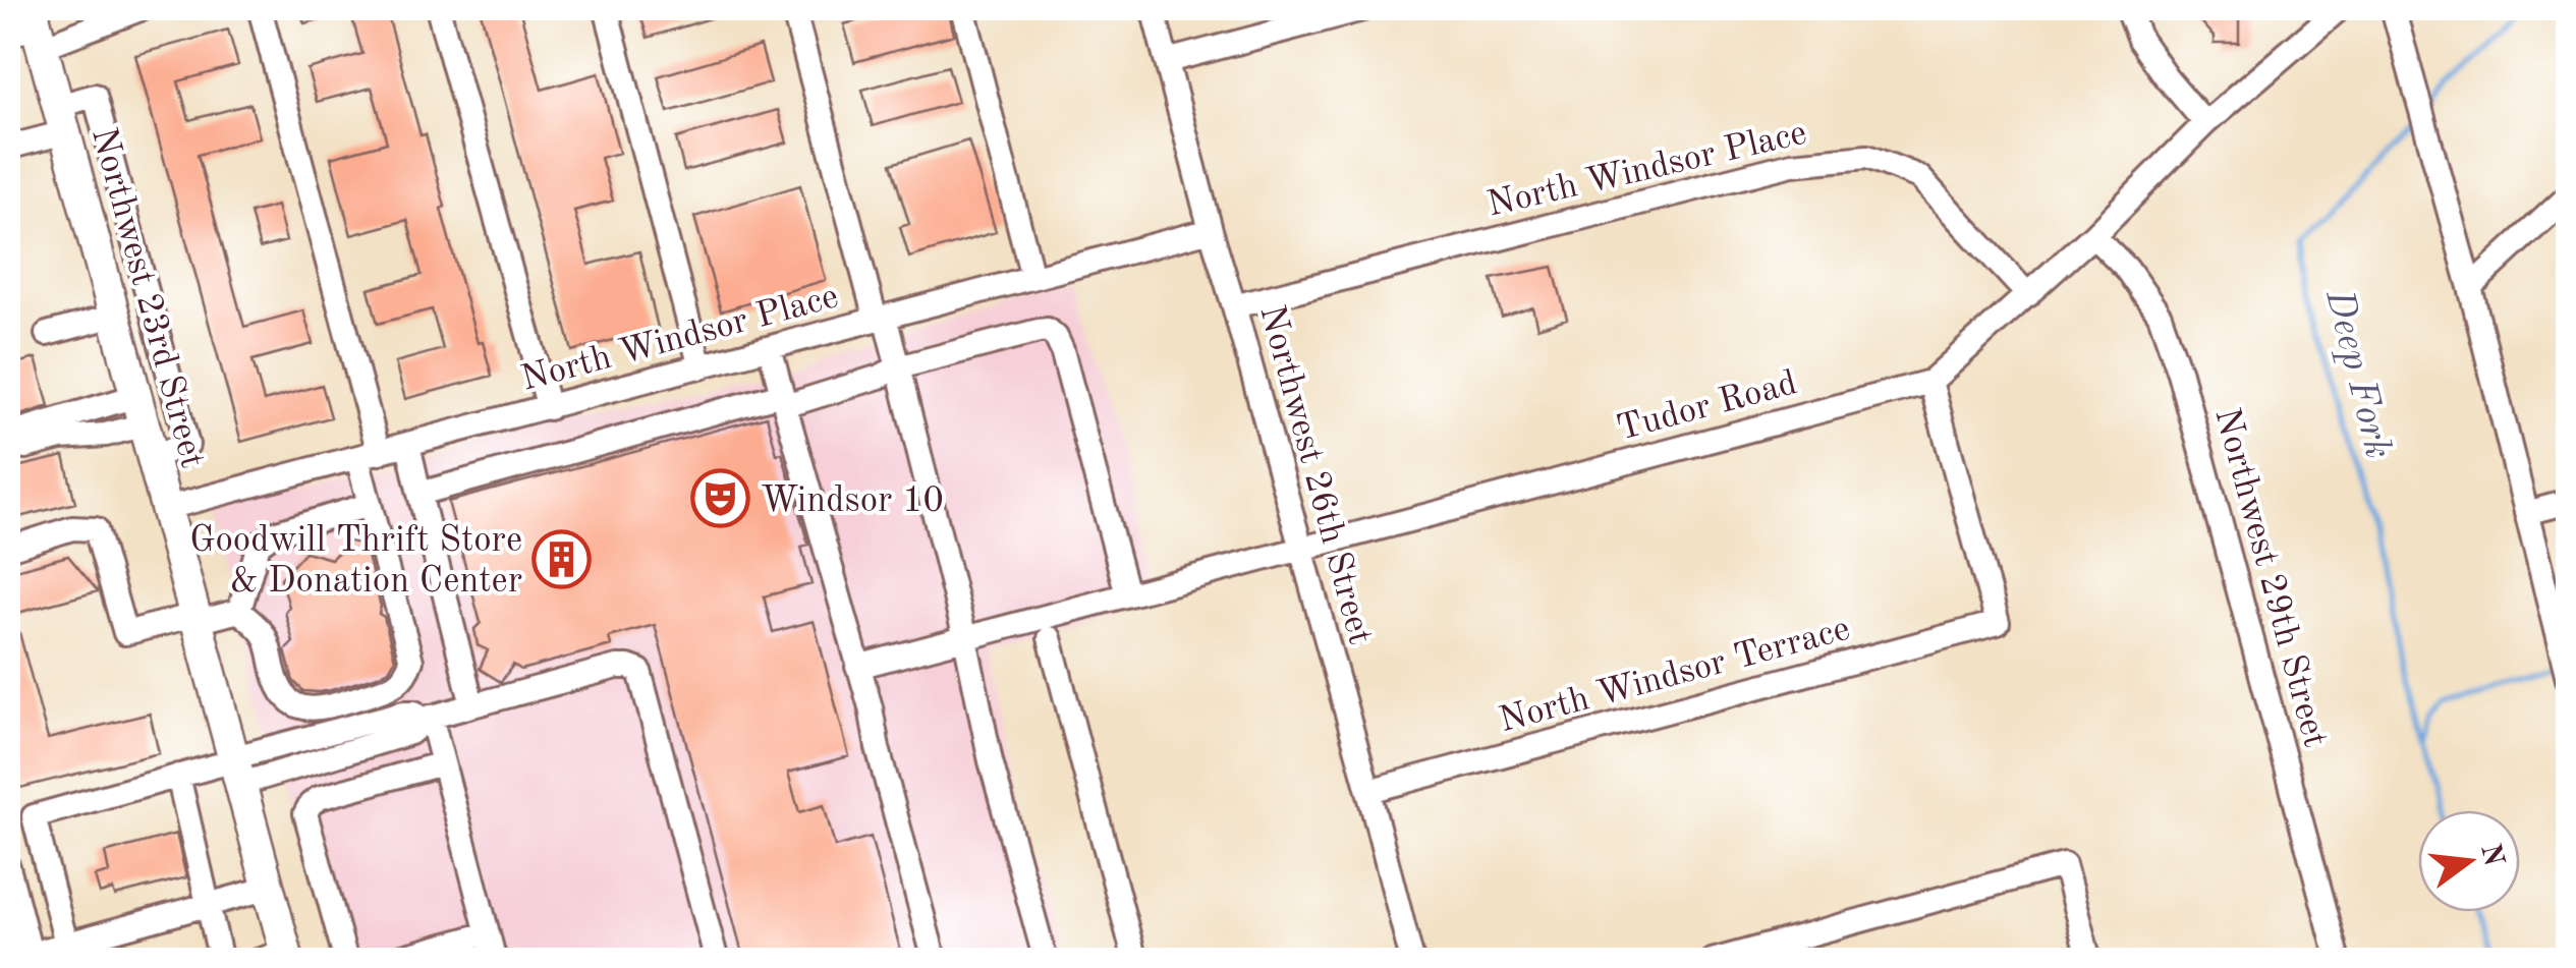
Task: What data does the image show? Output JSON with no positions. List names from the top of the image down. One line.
{"streets":{"main road":["Northwest 23rd Street"],"street":["North Windsor Place","Tudor Road","Northwest 26th Street","Northwest 29th Street","North Windsor Terrace"]},"crossings":[["North Windsor Place","Northwest 23rd Street"],["North Windsor Place","Tudor Road"],["North Windsor Place","Northwest 26th Street"],["Tudor Road","Northwest 26th Street"],["Tudor Road","Northwest 29th Street"],["Tudor Road","North Windsor Terrace"],["Northwest 26th Street","North Windsor Terrace"]],"water":["Deep Fork"],"places":{"theatre":["Windsor 10"],"building":["Goodwill Thrift Store & Donation Center"]},"north":"right"}
